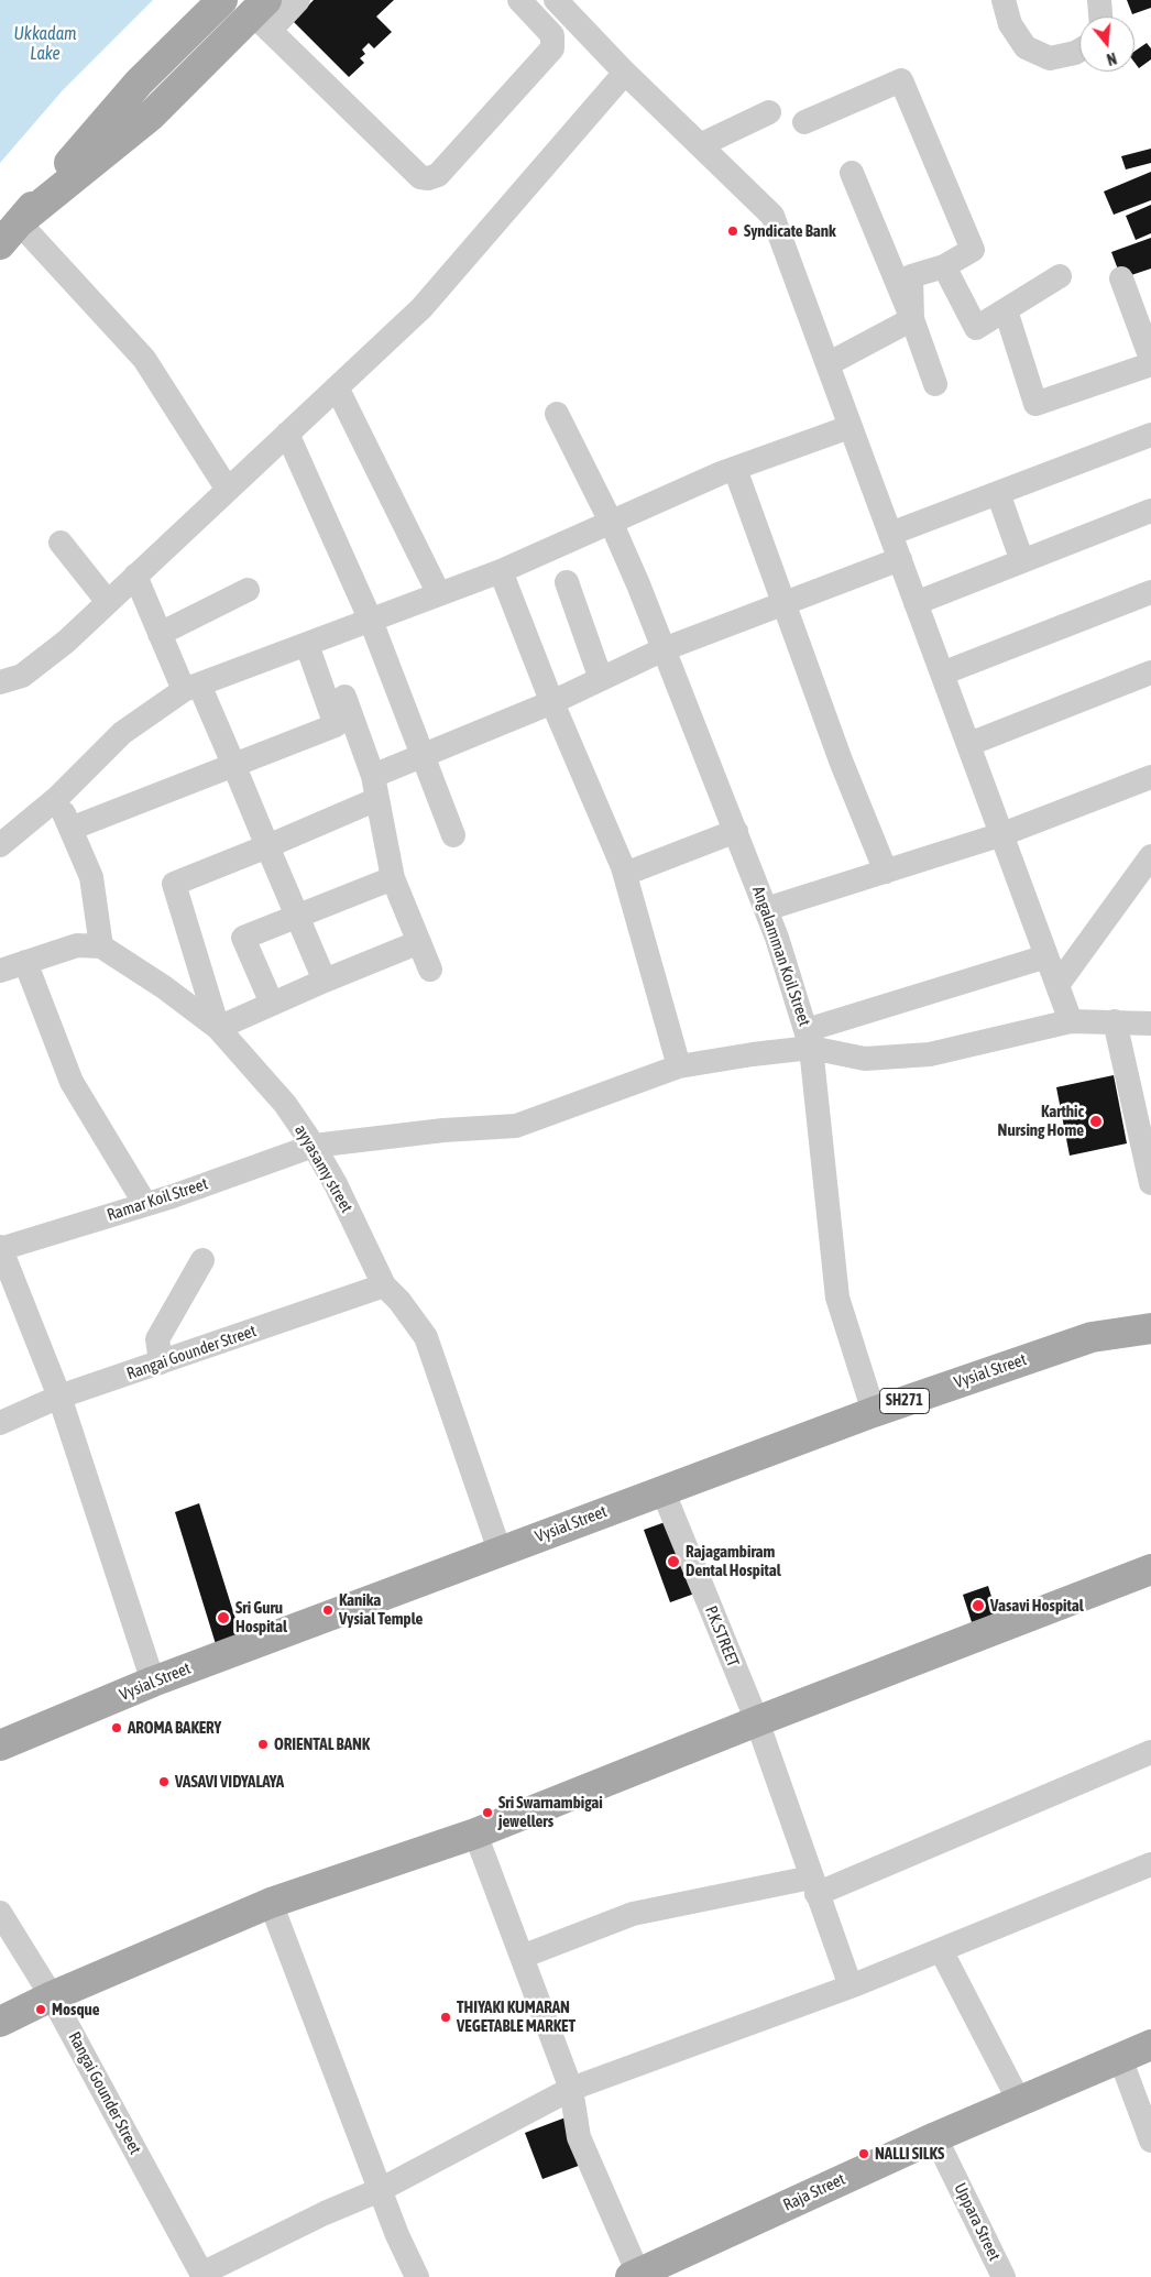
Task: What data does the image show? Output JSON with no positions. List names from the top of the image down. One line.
{"streets":{"main road":["Vysial Street","SH271","Raja Street"],"street":["Angalamman Koil Street","ayyasamy street","Ramar Koil Street","Rangai Gounder Street","P.K.STREET","Uppara Street"]},"crossings":[["Angalamman Koil Street","Ramar Koil Street"],["Angalamman Koil Street","Vysial Street"],["ayyasamy street","Ramar Koil Street"],["ayyasamy street","Rangai Gounder Street"],["ayyasamy street","Vysial Street"],["Vysial Street","P.K.STREET"],["Raja Street","Uppara Street"]],"water":["Ukkadam Lake"],"places":["Syndicate Bank","Karthic Nursing Home","Rajagambiram Dental Hospital","Vasavi Hospital","Kanika Vysial Temple","Sri Guru Hospital","AROMA BAKERY","ORIENTAL BANK","VASAVI VIDYALAYA","Sri Swarnambigai jewellers","Mosque","THIYAKI KUMARAN VEGETABLE MARKET","NALLI SILKS"],"north":"bottom"}
